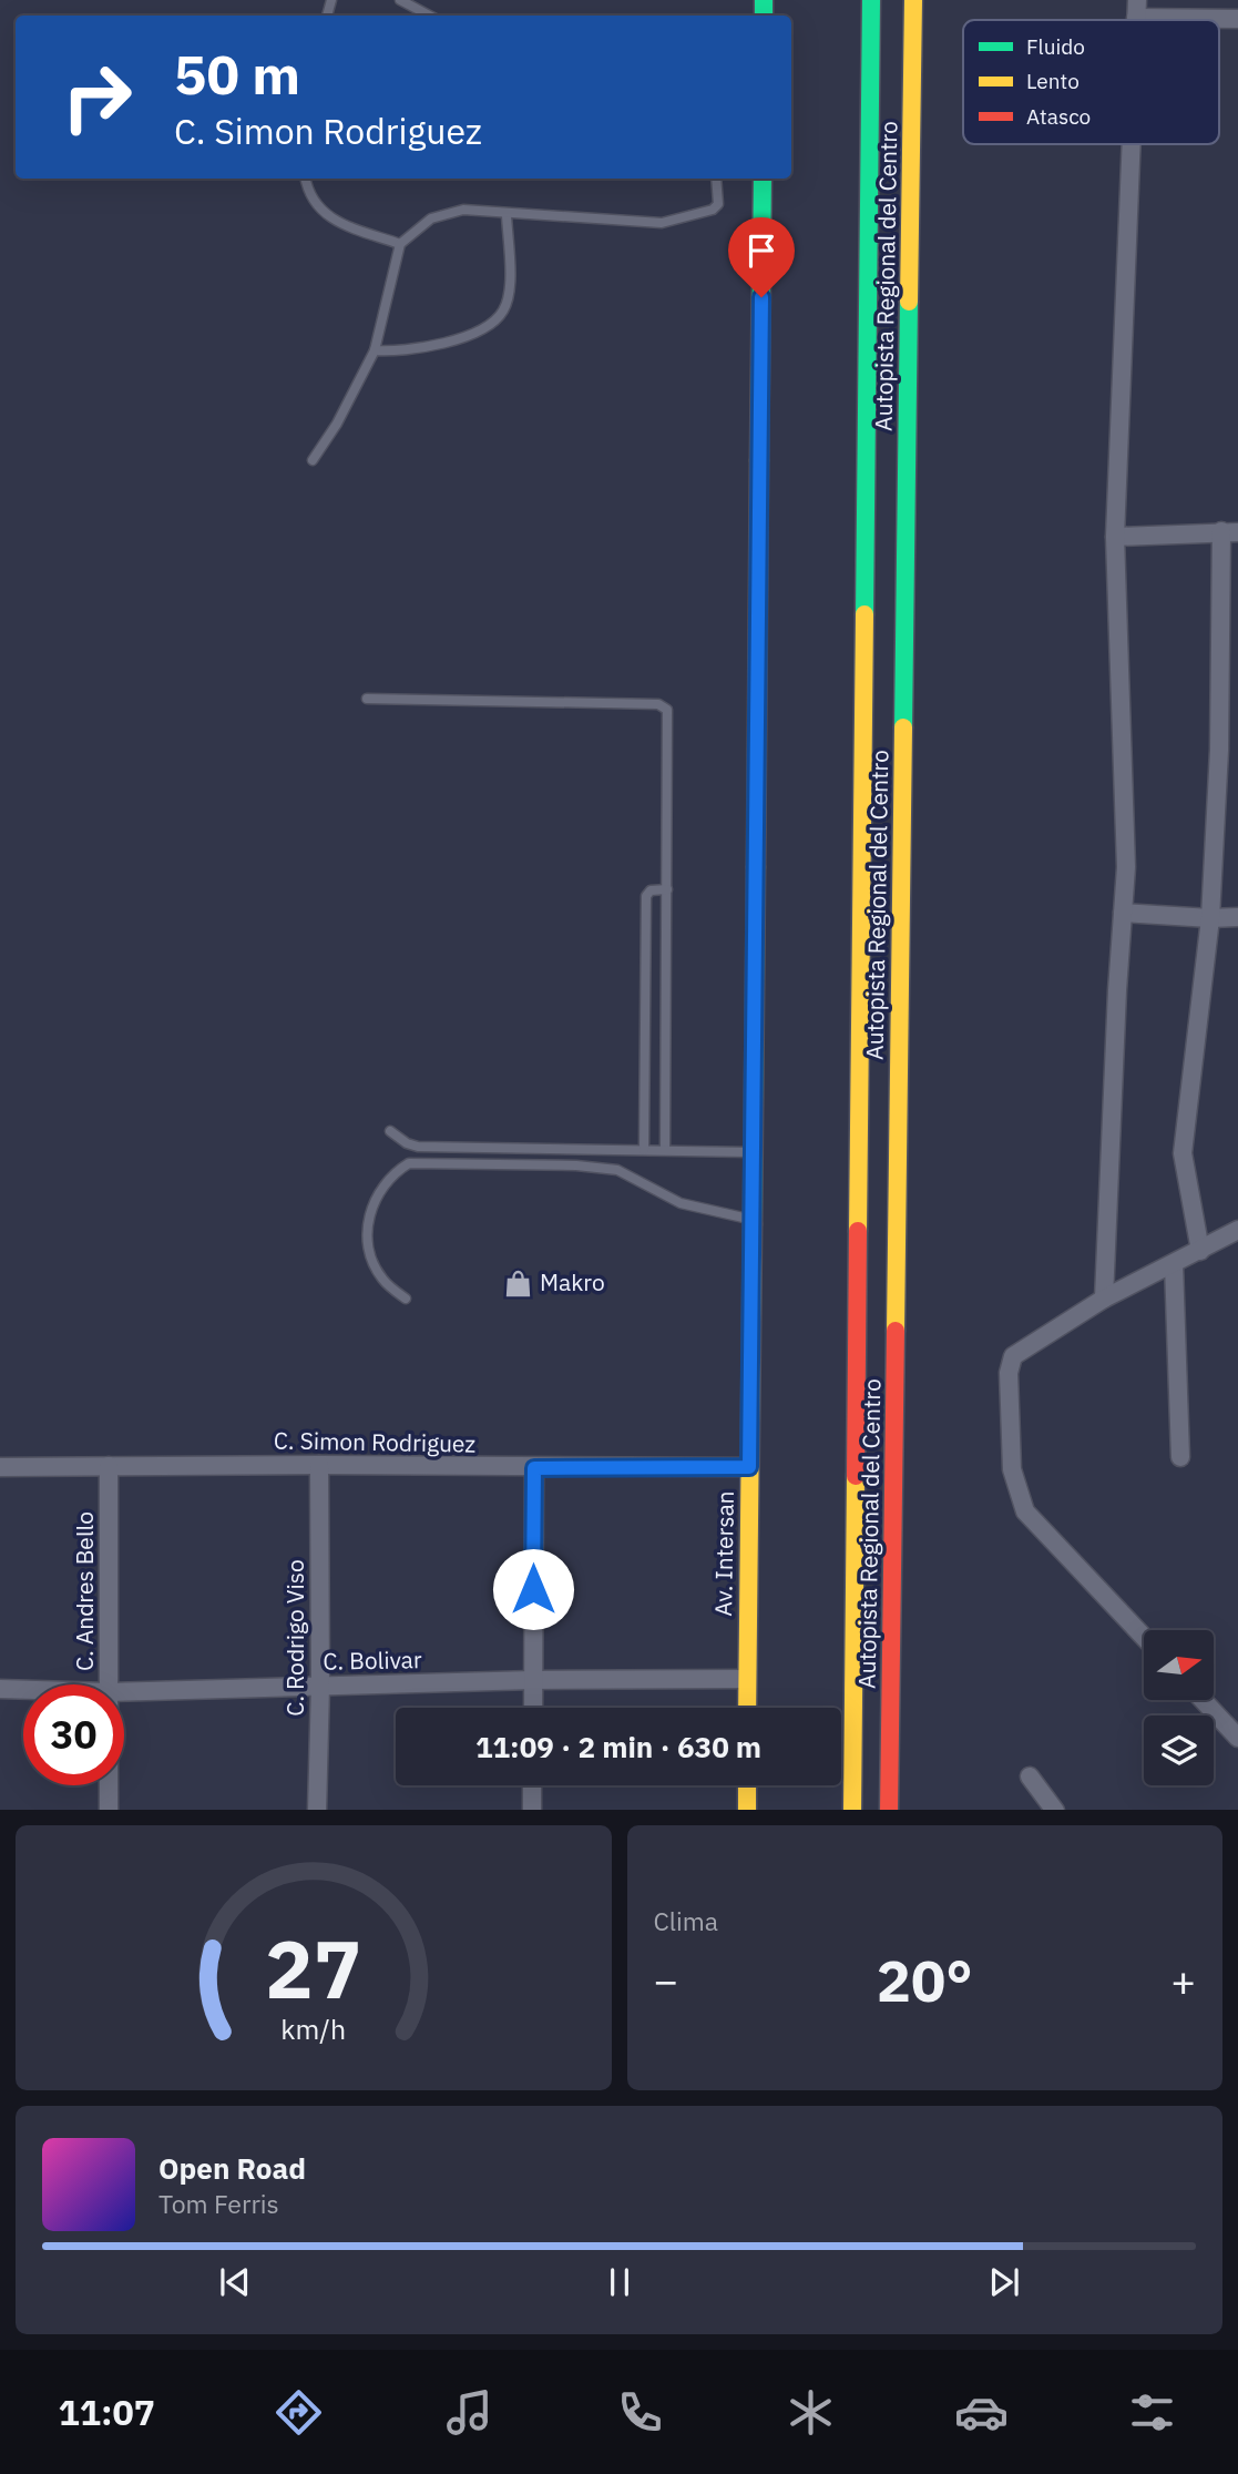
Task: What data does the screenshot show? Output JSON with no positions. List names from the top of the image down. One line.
{"streets":{"main road":["Autopista Regional del Centro","Av. Intersan"],"street":["C. Simon Rodriguez","C. Andres Bello","C. Rodrigo Viso","C. Bolivar"]},"crossings":[["C. Simon Rodriguez","Av. Intersan"],["C. Simon Rodriguez","C. Andres Bello"],["C. Simon Rodriguez","C. Rodrigo Viso"],["Av. Intersan","C. Bolivar"],["C. Rodrigo Viso","C. Bolivar"]],"places":{"shop":["Makro"]},"legend":["Fluido","Lento","Atasco"],"north":"right","page":{"turn":["50 m","C. Simon Rodriguez"],"limit":"30","trip":"11:09 · 2 min · 630 m","tile":"Clima","heat":["−","20°","+"],"song":["Open Road","Tom Ferris"],"tabs":"11:07","gauge":["27","km/h"]}}
